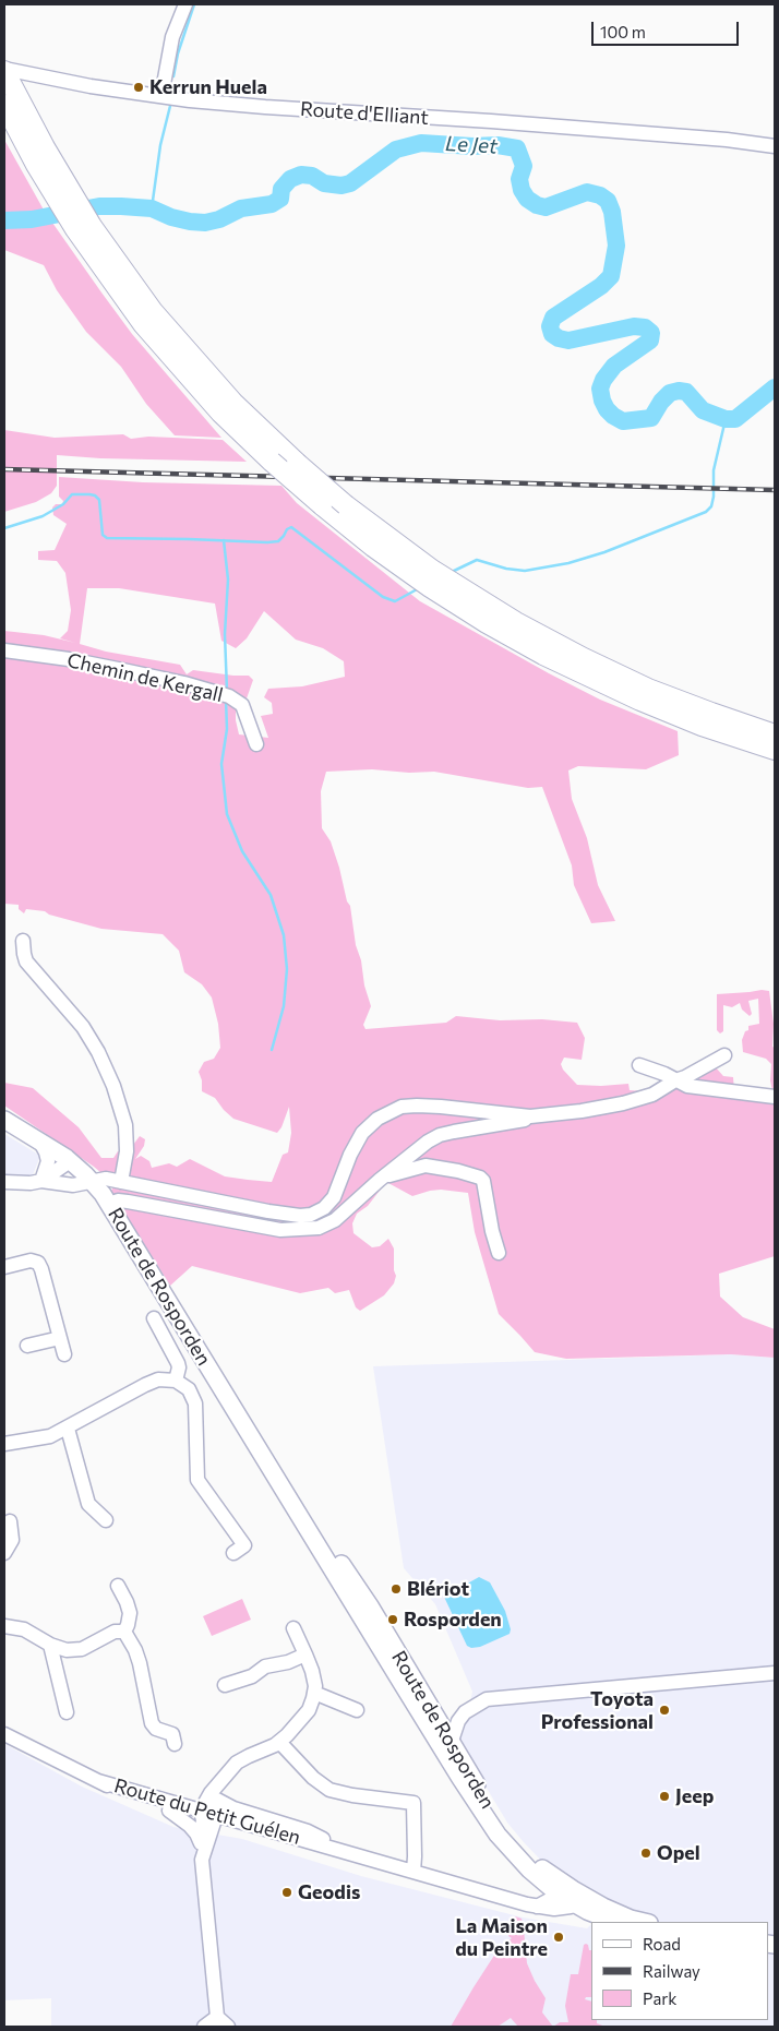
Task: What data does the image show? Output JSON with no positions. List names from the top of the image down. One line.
{"streets":{"main road":["Route de Rosporden"],"street":["Route d'Elliant","Chemin de Kergall","Route du Petit Guélen"]},"crossings":[["Route de Rosporden","Route du Petit Guélen"]],"water":["Le Jet"],"places":["Kerrun Huela","Blériot","Rosporden","Toyota Professional","Jeep","Opel","Geodis","La Maison du Peintre"],"legend":["Road","Railway","Park"],"scale_bar":"100 m"}
